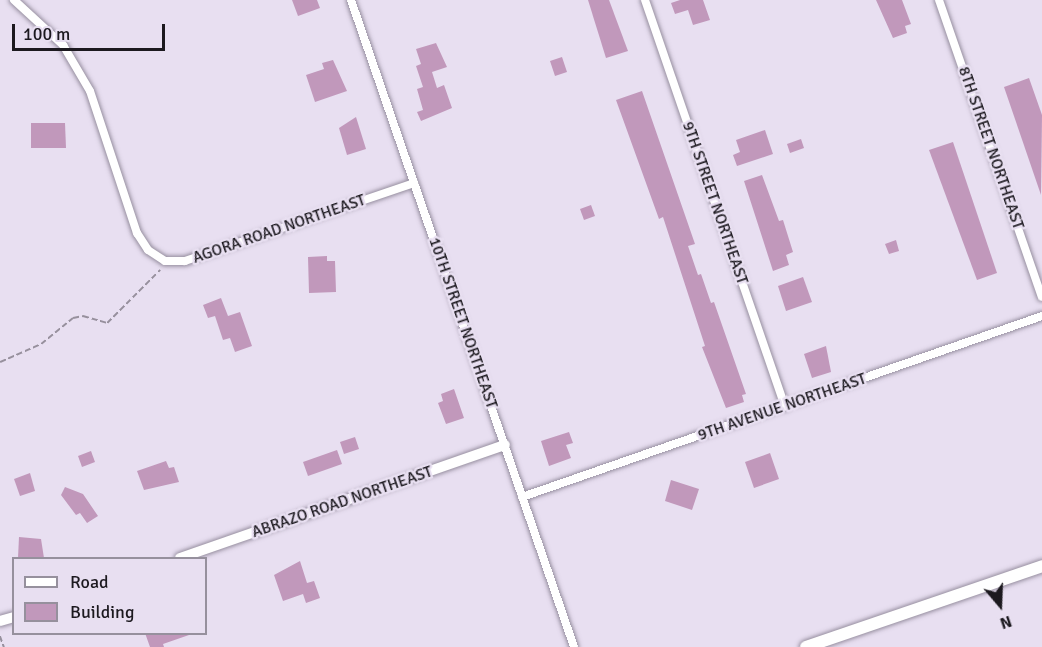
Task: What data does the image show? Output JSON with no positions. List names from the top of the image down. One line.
{"streets":{"street":["8TH STREET NORTHEAST","9TH STREET NORTHEAST","AGORA ROAD NORTHEAST","10TH STREET NORTHEAST","9TH AVENUE NORTHEAST","ABRAZO ROAD NORTHEAST"]},"crossings":[["9TH STREET NORTHEAST","9TH AVENUE NORTHEAST"],["AGORA ROAD NORTHEAST","10TH STREET NORTHEAST"],["10TH STREET NORTHEAST","9TH AVENUE NORTHEAST"],["10TH STREET NORTHEAST","ABRAZO ROAD NORTHEAST"]],"legend":["Road","Building"],"scale_bar":"100 m","north":"bottom"}
